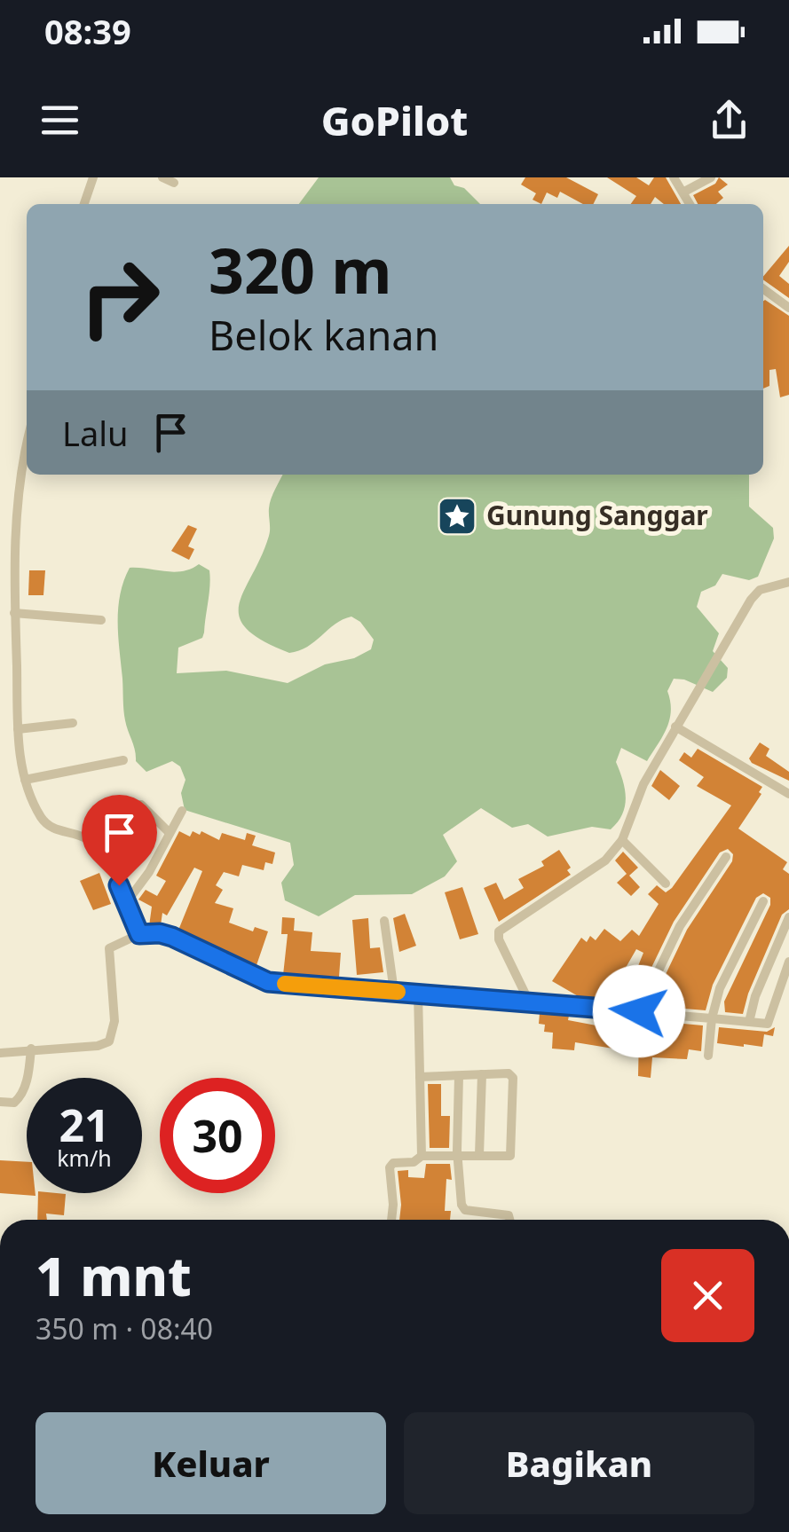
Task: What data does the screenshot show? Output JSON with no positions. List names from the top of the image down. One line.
{"places":{"place":["Gunung Sanggar"]},"page":{"status":"08:39","header":"GoPilot","turn":["320 m","Belok kanan"],"then":"Lalu","speed":"21 km/h","limit":"30","heading":["1 mnt","350 m · 08:40"],"buttons":["Keluar","Bagikan"]}}
